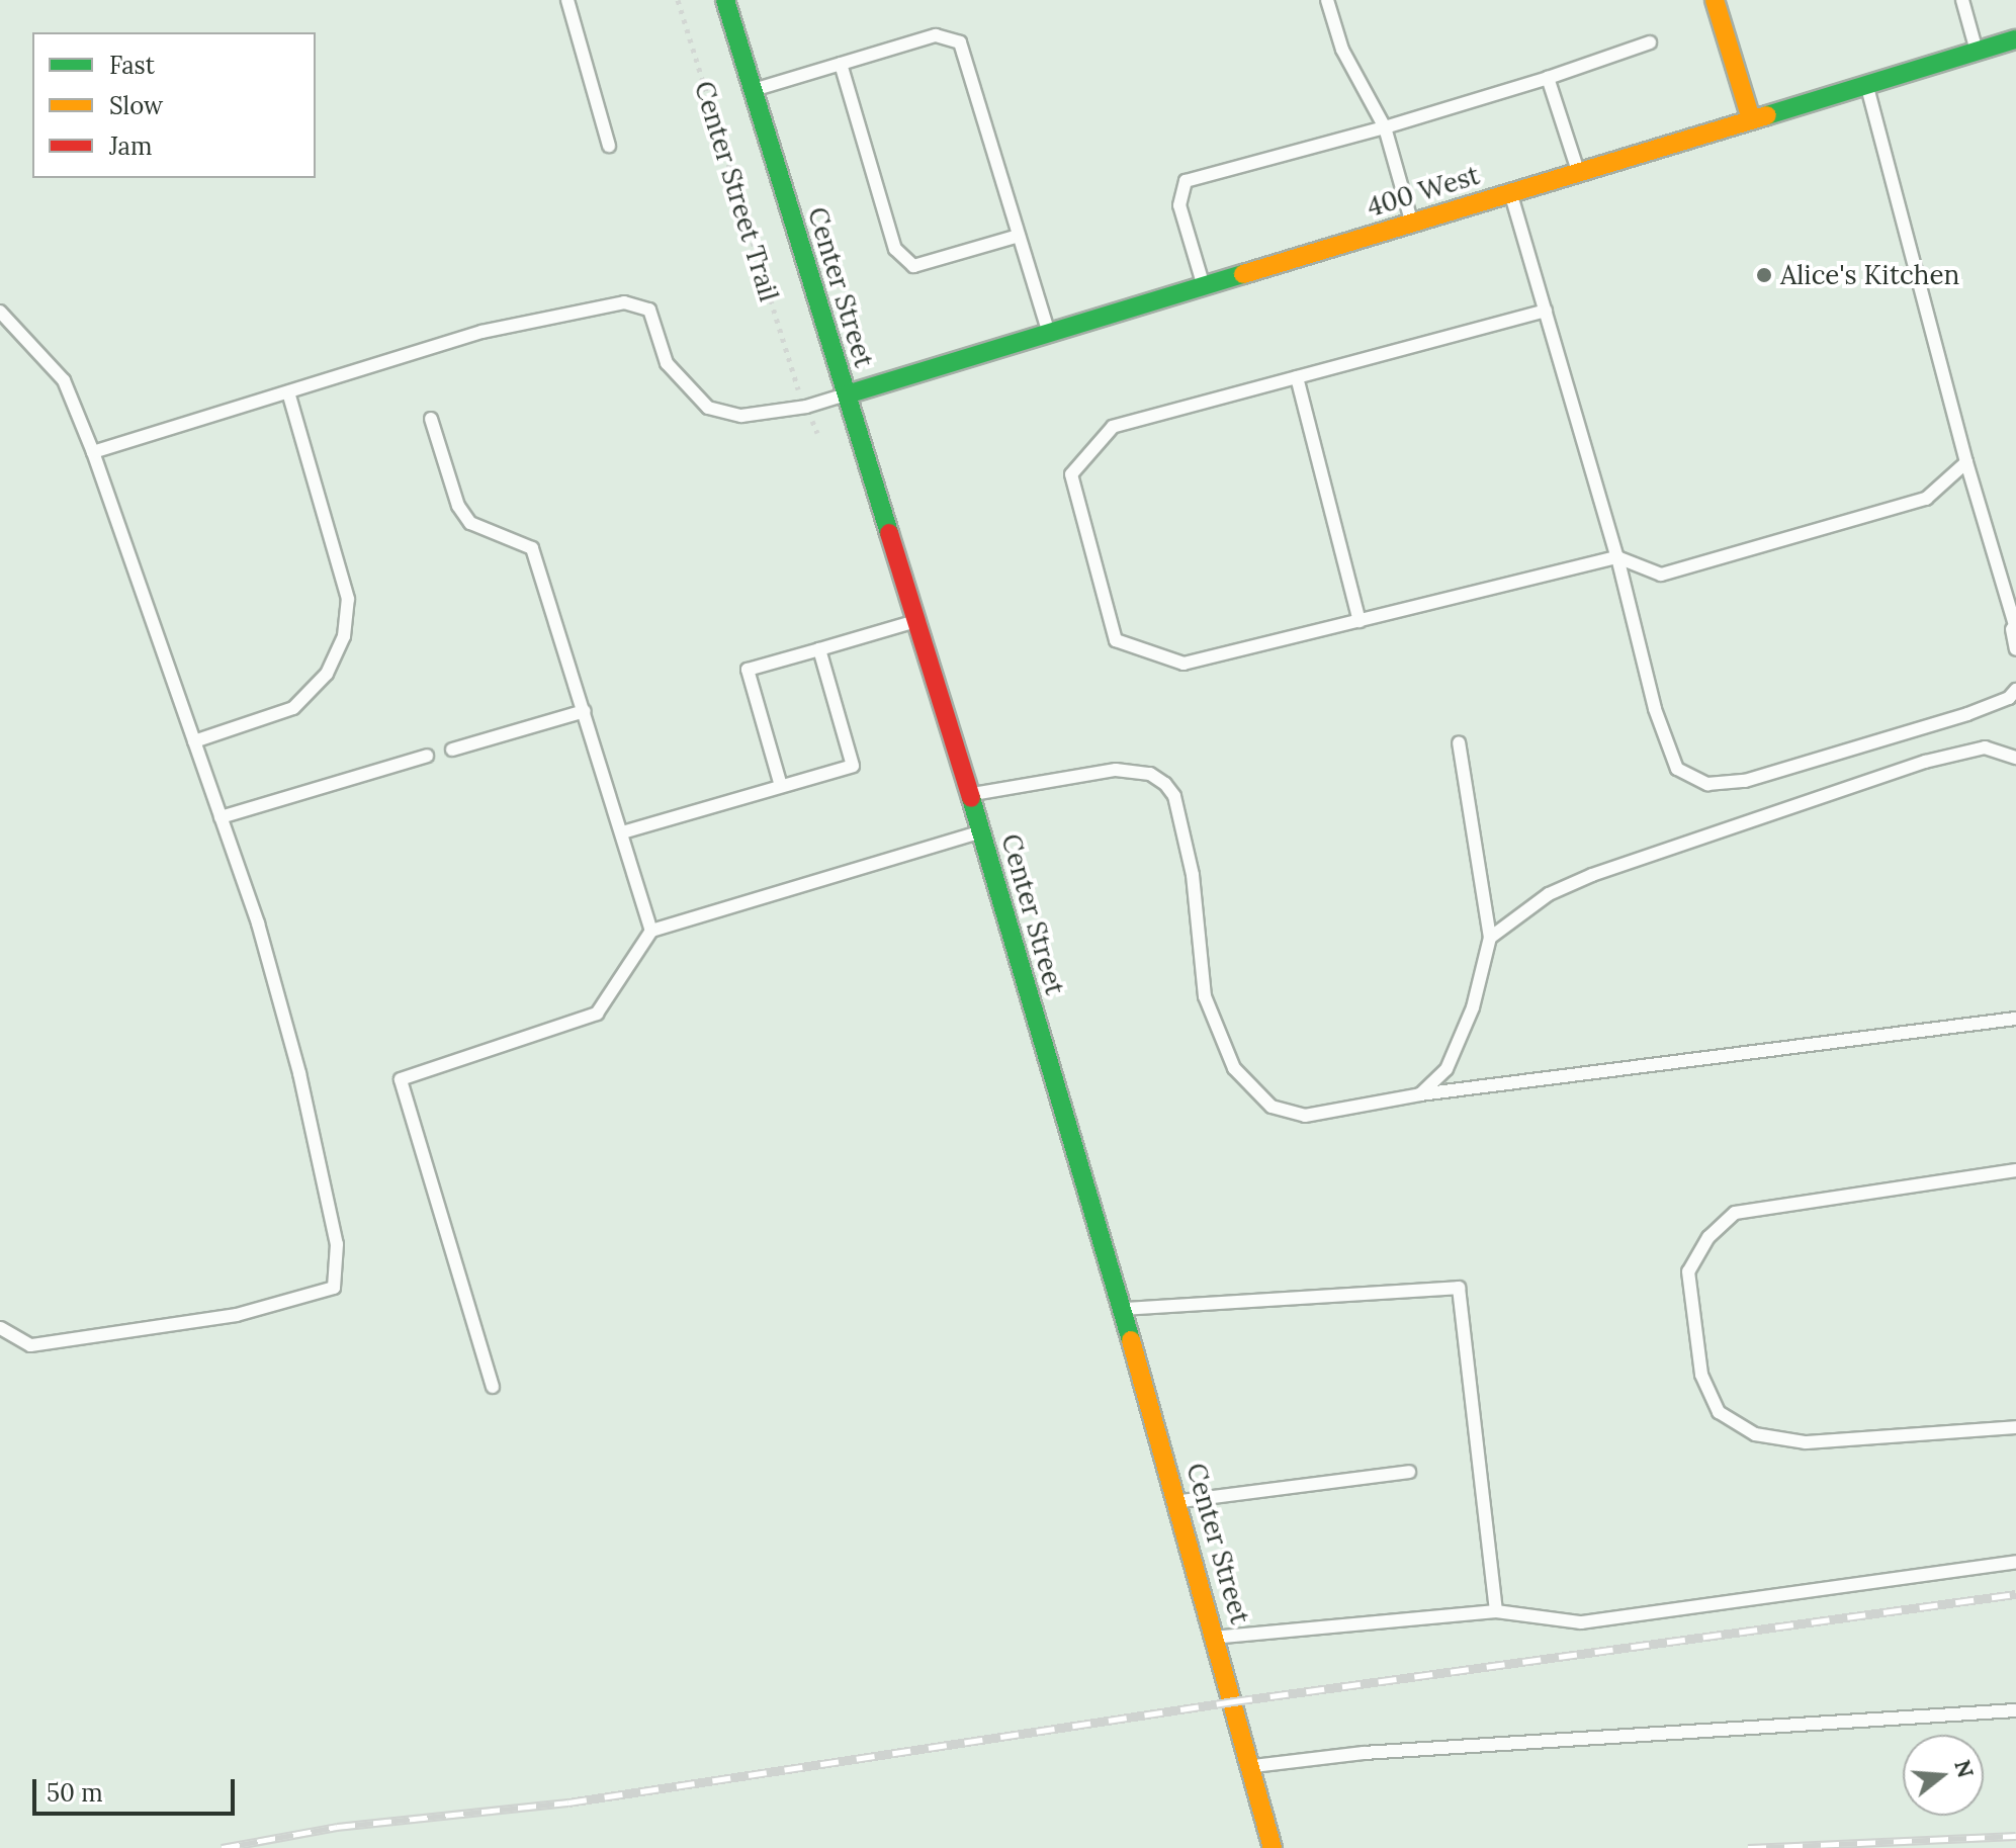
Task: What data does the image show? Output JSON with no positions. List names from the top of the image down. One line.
{"streets":{"main road":["400 West","Center Street"],"path":["Center Street Trail"]},"crossings":[["400 West","Center Street"]],"places":["Alice's Kitchen"],"legend":["Fast","Slow","Jam"],"scale_bar":"50 m","north":"right"}
